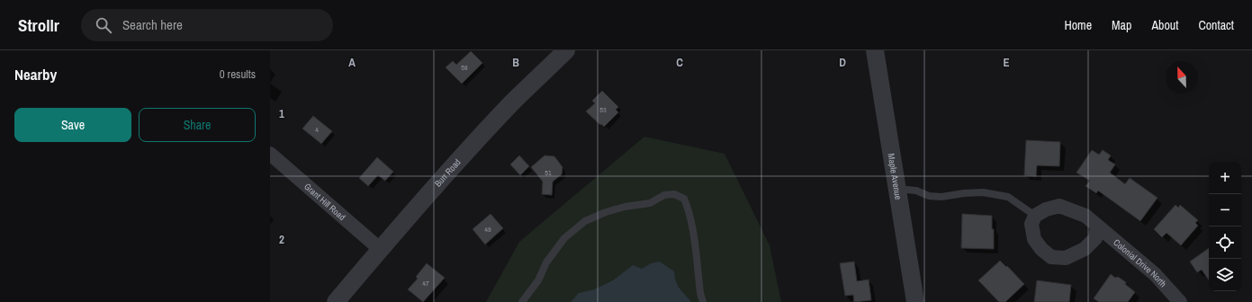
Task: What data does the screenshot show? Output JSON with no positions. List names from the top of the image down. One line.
{"streets":{"street":["Burr Road","Maple Avenue","Grant Hill Road","Colonial Drive North"]},"crossings":[["Burr Road","Grant Hill Road"]],"house_numbers":["58","53","4","51","49","47"],"north":"top","page":{"header":"Strollr","search":"Search here","nav":["Home","Map","About","Contact"],"heading":["Nearby","0 results"],"buttons":["Save","Share"],"map_buttons":["+","−"]},"grid":{"columns":["A","B","C","D","E"],"rows":["1","2"]}}
